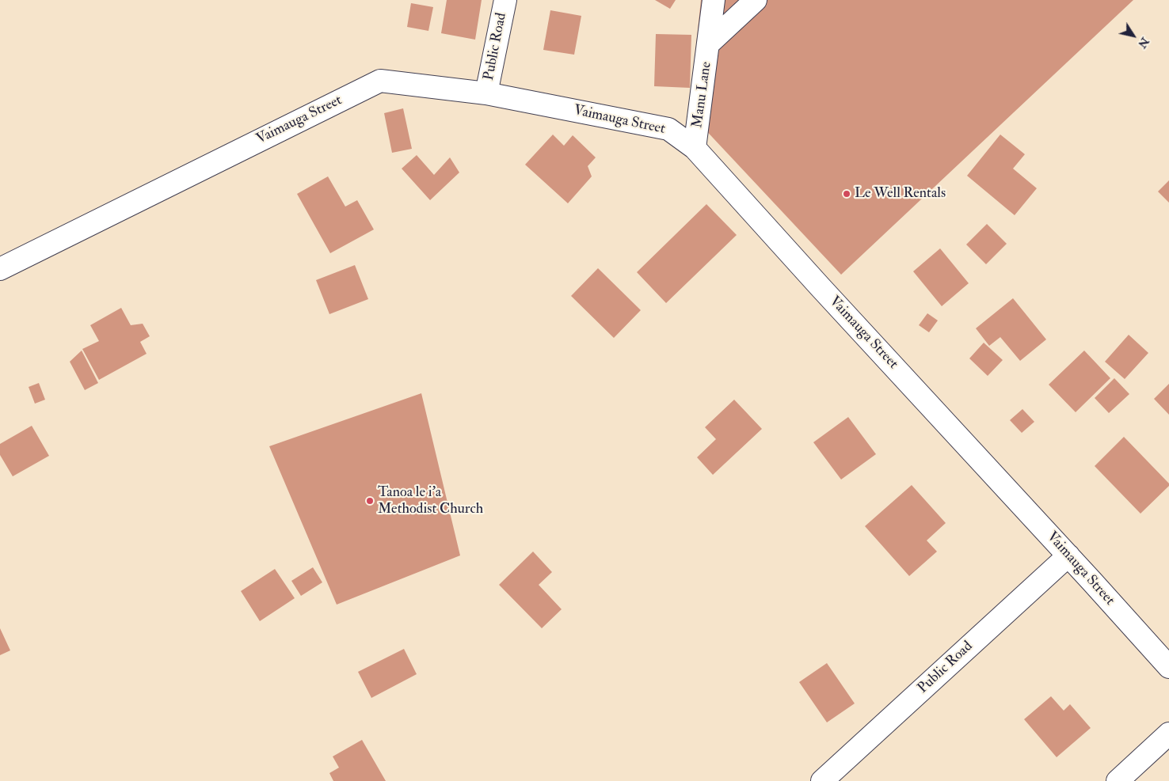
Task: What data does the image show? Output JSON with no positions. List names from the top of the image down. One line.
{"streets":{"street":["Public Road","Manu Lane","Vaimauga Street"]},"crossings":[["Public Road","Vaimauga Street"],["Manu Lane","Vaimauga Street"]],"places":["Le Well Rentals","Tanoa le i'a Methodist Church"],"north":"bottom right"}
